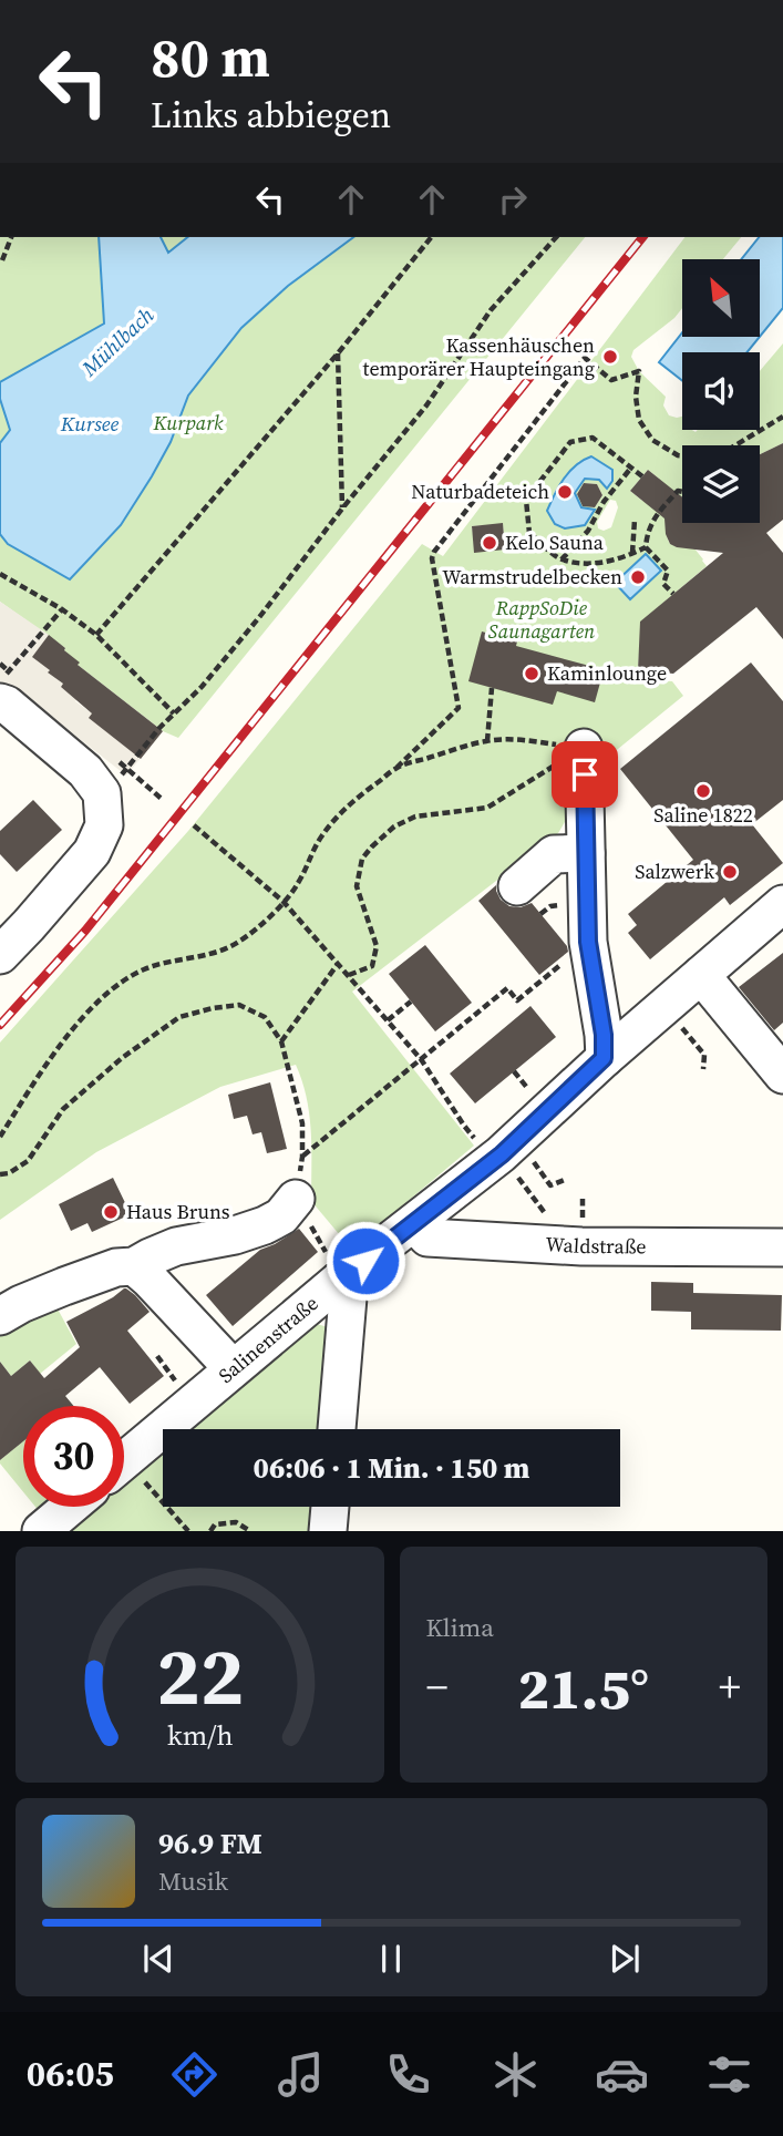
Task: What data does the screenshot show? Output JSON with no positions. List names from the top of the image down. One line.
{"streets":{"street":["Waldstraße","Salinenstraße"]},"crossings":[["Waldstraße","Salinenstraße"]],"water":["Mühlbach","Kursee"],"parks":["Kurpark","RappSoDie Saunagarten"],"places":["Kassenhäuschen temporärer Haupteingang","Naturbadeteich","Kelo Sauna","Warmstrudelbecken","Kaminlounge","Saline 1822","Salzwerk","Haus Bruns"],"north":"top left","page":{"turn":["80 m","Links abbiegen"],"limit":"30","trip":"06:06 · 1 Min. · 150 m","tile":"Klima","heat":["−","21.5°","+"],"song":["96.9 FM","Musik"],"tabs":"06:05","gauge":["22","km/h"]}}
